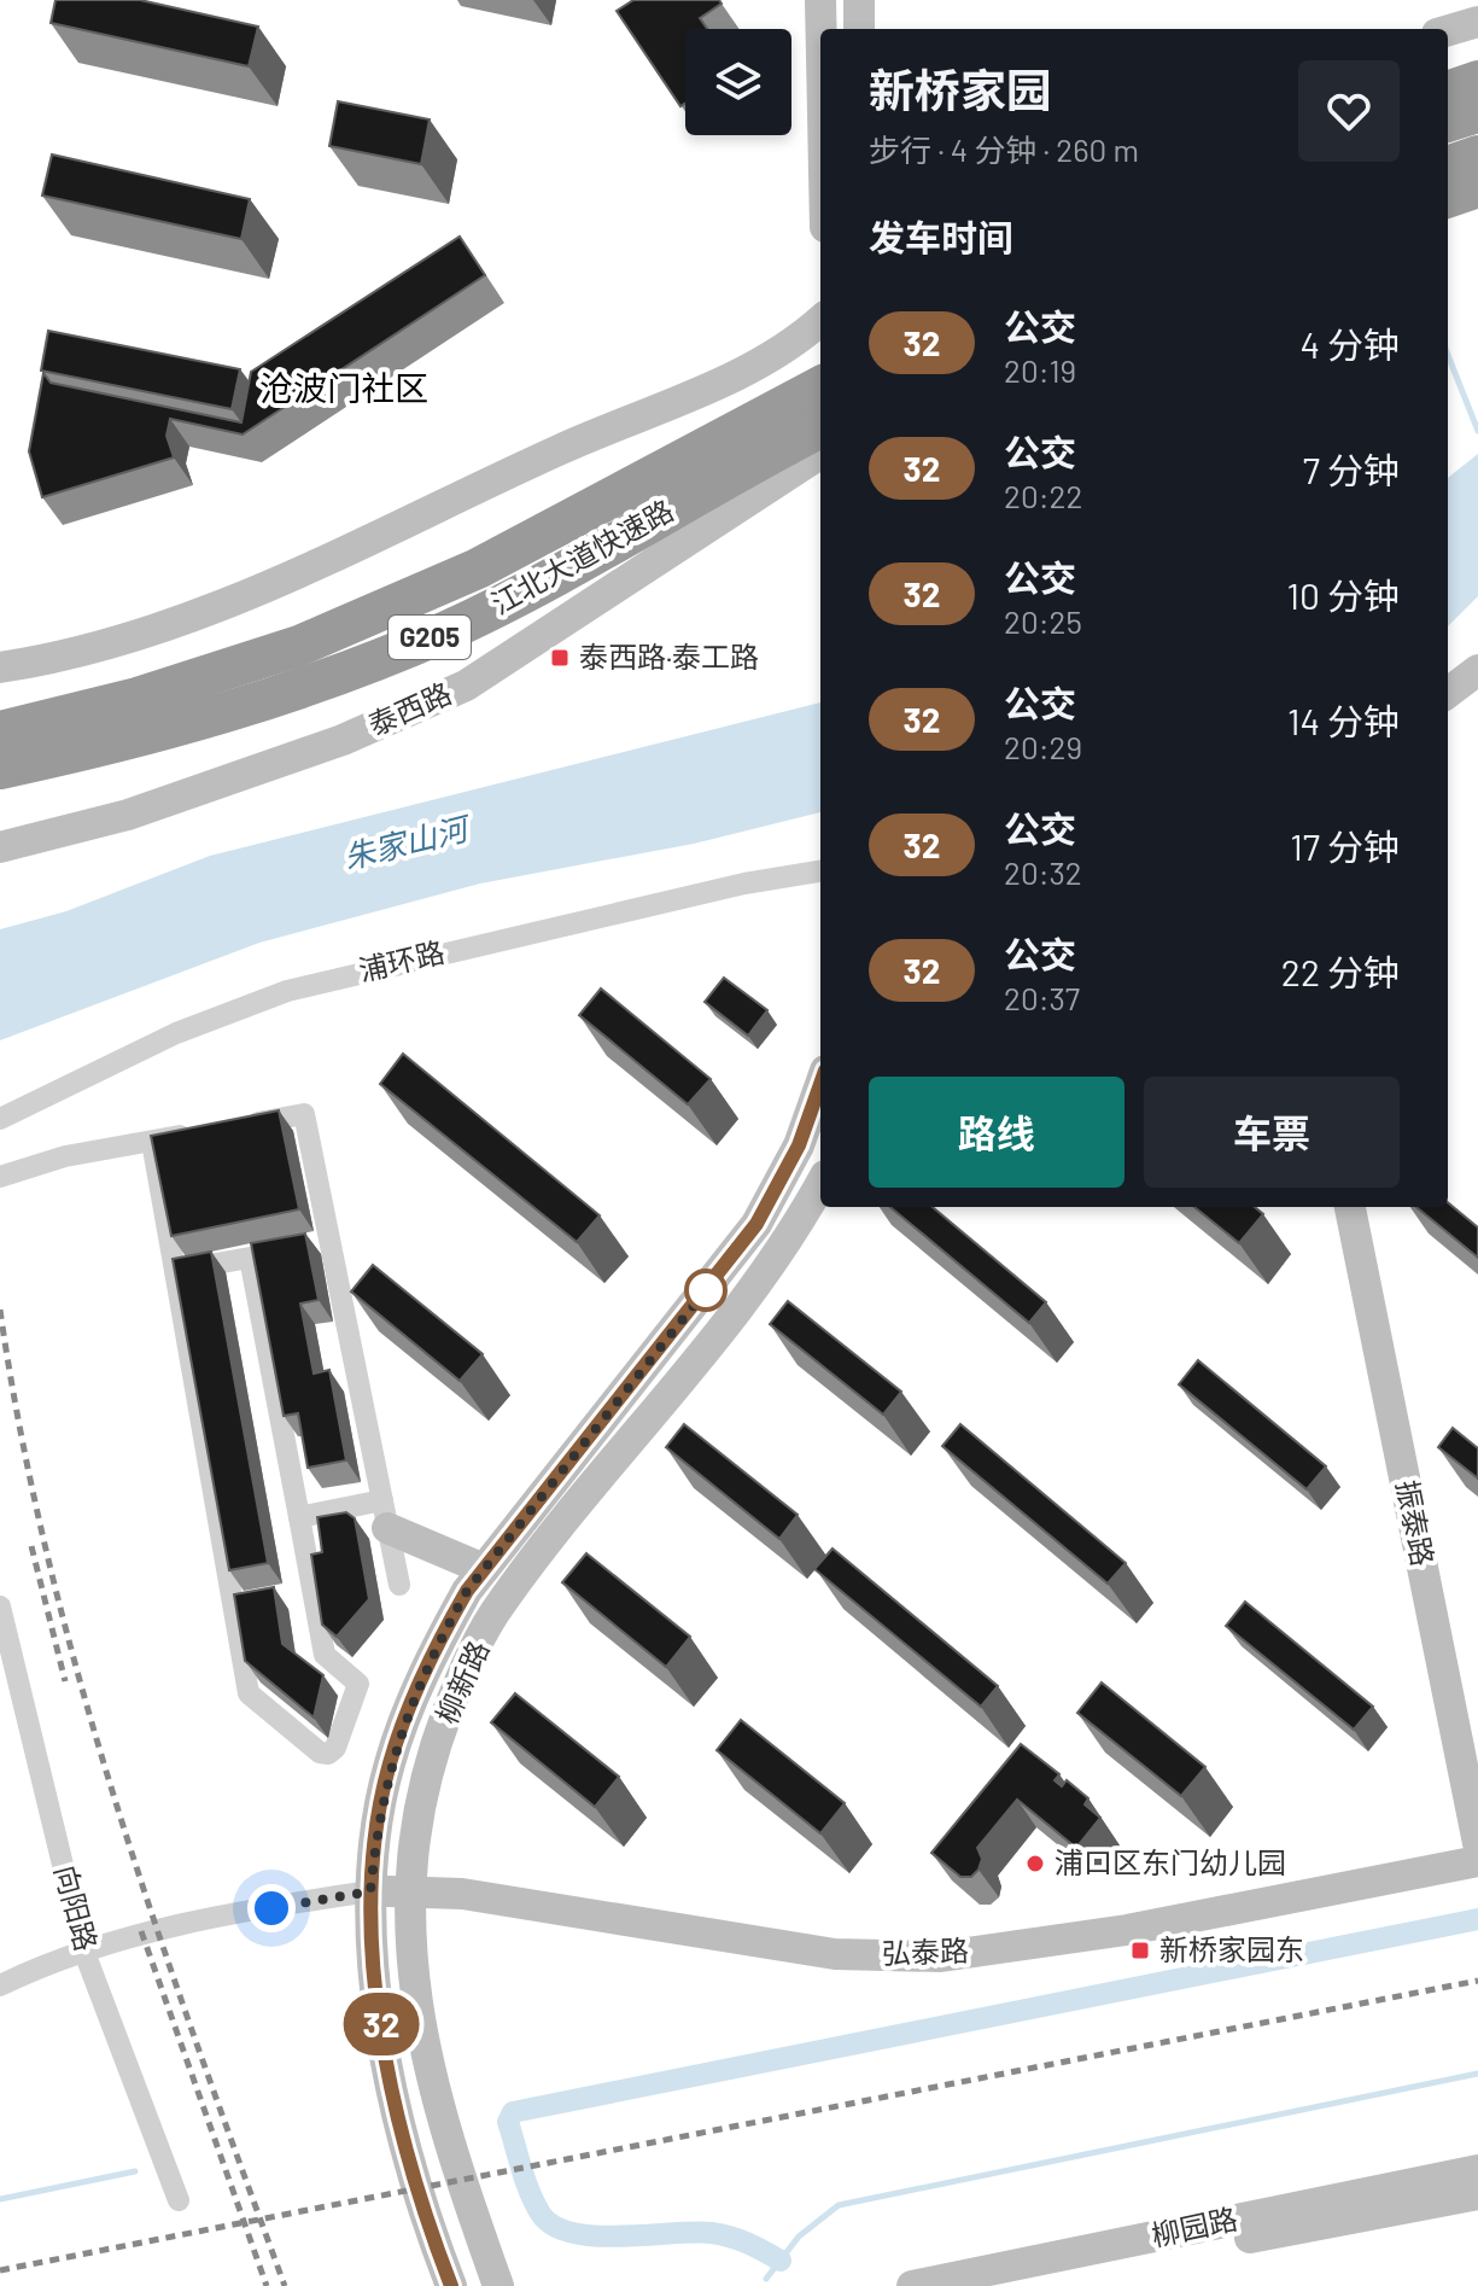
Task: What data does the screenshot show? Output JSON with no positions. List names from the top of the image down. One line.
{"streets":{"highway":["江北大道快速路","G205"],"main road":["泰西路","振泰路","柳新路","弘泰路","柳园路"],"street":["浦环路","向阳路"]},"crossings":[["柳新路","弘泰路"]],"districts":["沧波门社区"],"water":["朱家山河"],"places":{"transit":["泰西路·泰工路","新桥家园东"],"other":["浦口区东门幼儿园"]},"lines":["bus line 32"],"page":{"on_map":"32","heading":[["新桥家园","步行 · 4 分钟 · 260 m"],"发车时间"],"list":[{"mark":"32","name":"公交","note":"20:19","value":"4 分钟"},{"mark":"32","name":"公交","note":"20:22","value":"7 分钟"},{"mark":"32","name":"公交","note":"20:25","value":"10 分钟"},{"mark":"32","name":"公交","note":"20:29","value":"14 分钟"},{"mark":"32","name":"公交","note":"20:32","value":"17 分钟"},{"mark":"32","name":"公交","note":"20:37","value":"22 分钟"}],"buttons":["路线","车票"]}}
